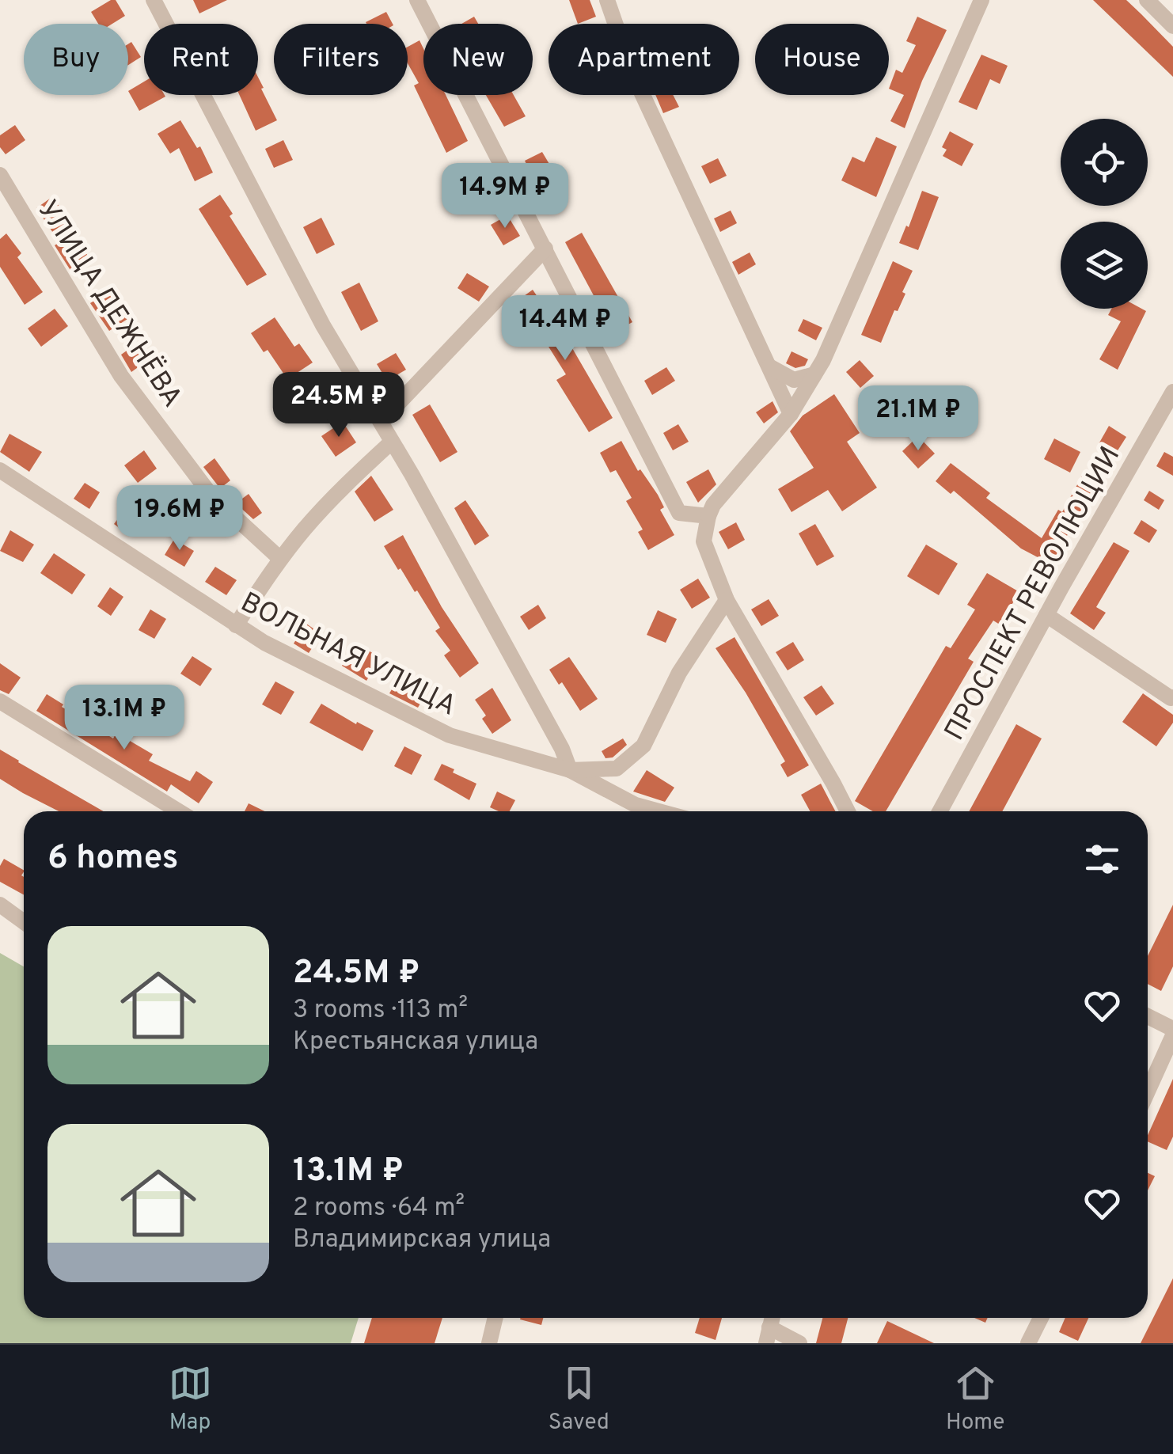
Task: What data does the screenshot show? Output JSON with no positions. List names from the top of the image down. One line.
{"streets":{"street":["УЛИЦА ДЕЖНЁВА","ПРОСПЕКТ РЕВОЛЮЦИИ","ВОЛЬНАЯ УЛИЦА"]},"page":{"chip":["Buy","Rent","Filters","New","Apartment","House"],"price":["14.9M ₽","14.4M ₽","24.5M ₽","21.1M ₽","19.6M ₽","13.1M ₽"],"heading":"6 homes","list":[{"name":"24.5M ₽","note":"3 rooms · 113 m² · Крестьянская улица"},{"name":"13.1M ₽","note":"2 rooms · 64 m² · Владимирская улица"}],"tabs":["Map","Saved","Home"]}}
